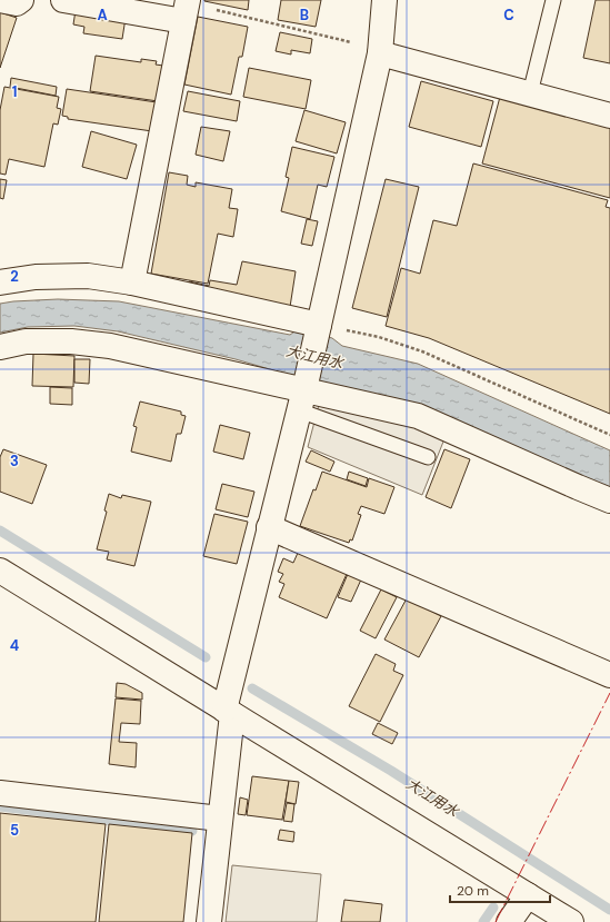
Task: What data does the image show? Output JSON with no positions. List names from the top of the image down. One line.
{"water":["大江用水"],"scale_bar":"20 m","grid":{"columns":["A","B","C"],"rows":["1","2","3","4","5"]}}
